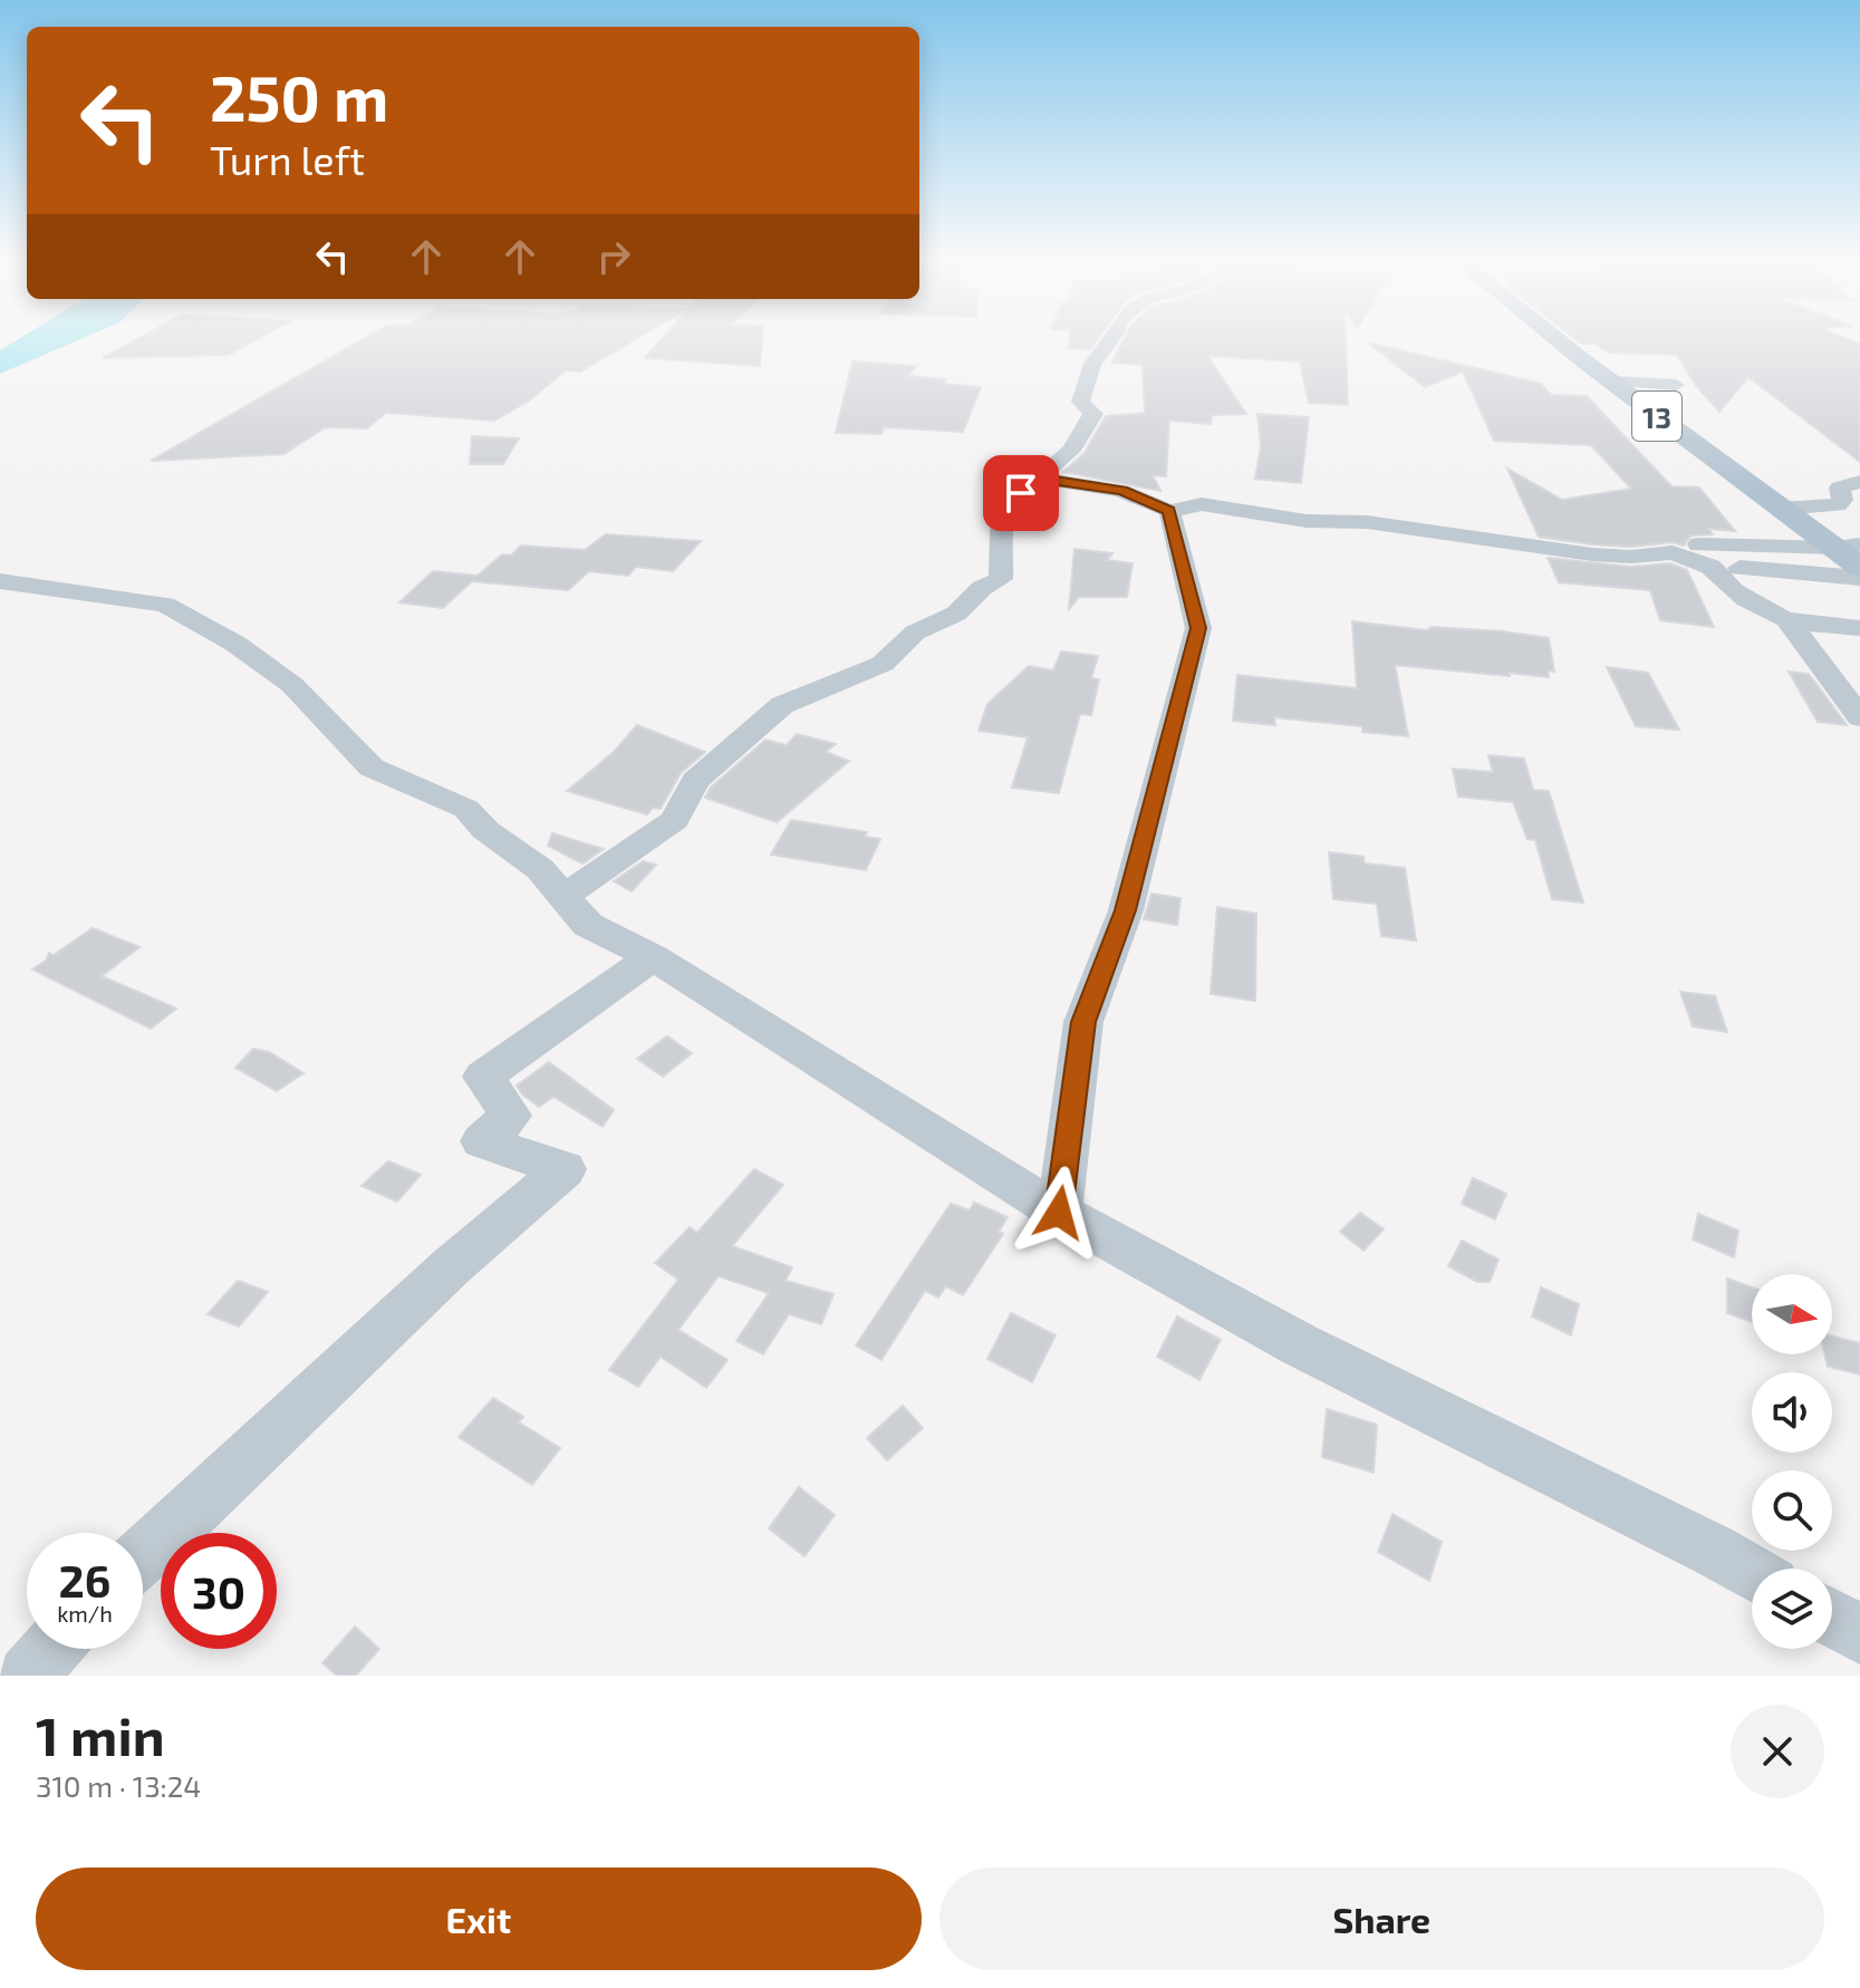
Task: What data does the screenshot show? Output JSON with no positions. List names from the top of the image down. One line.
{"streets":{"main road":["13"]},"north":"right","page":{"turn":["250 m","Turn left"],"speed":"26 km/h","limit":"30","heading":["1 min","310 m · 13:24"],"buttons":["Exit","Share"]}}
